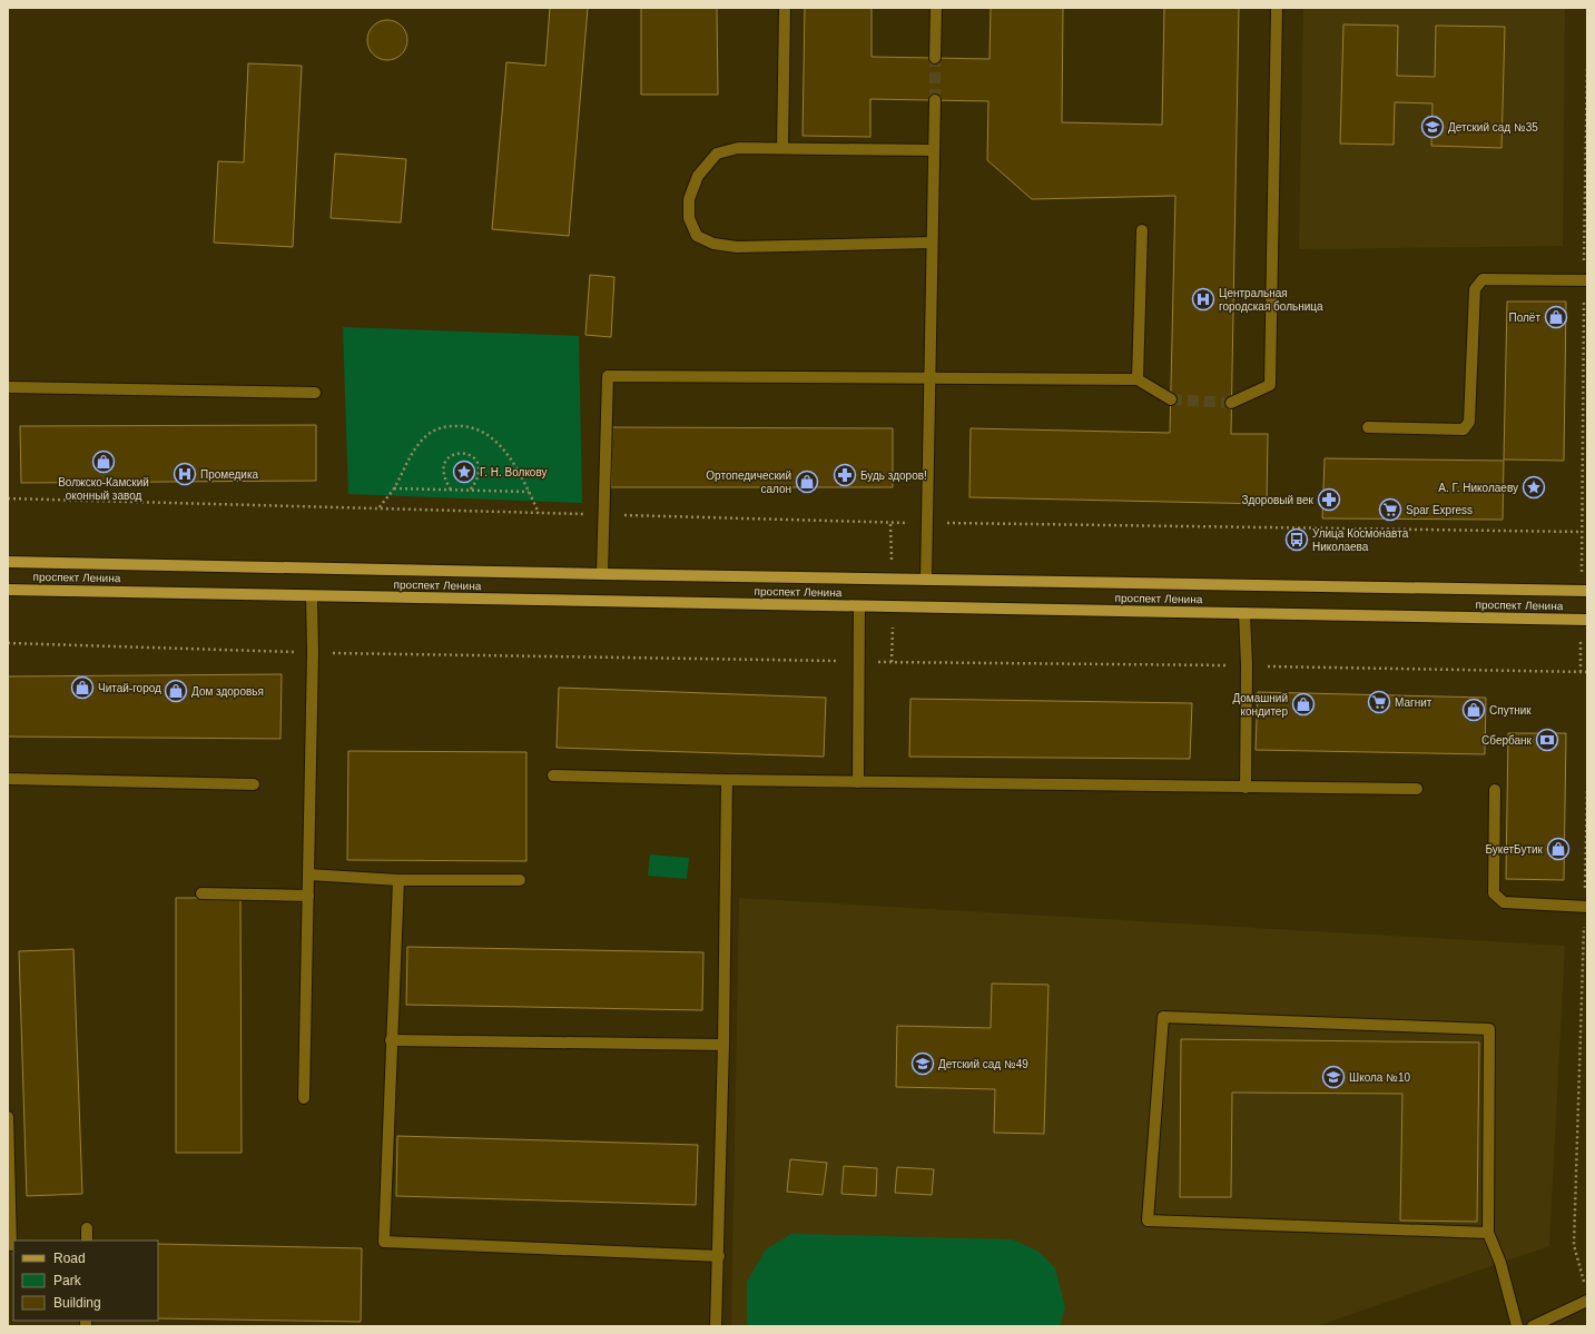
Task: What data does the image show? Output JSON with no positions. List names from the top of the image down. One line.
{"streets":{"main road":["проспект Ленина"]},"places":{"school or university":["Детский сад №35","Детский сад №49","Школа №10"],"hospital":["Центральная городская больница","Промедика"],"shop":["Полёт","Волжско-Камский оконный завод","Ортопедический салон","Читай-город","Дом здоровья","Домашний кондитер","Спутник","БукетБутик"],"place":["Г. Н. Волкову","А. Г. Николаеву"],"pharmacy":["Будь здоров!","Здоровый век"],"supermarket":["Spar Express","Магнит"],"bus stop":["Улица Космонавта Николаева"],"bank":["Сбербанк"]},"legend":["Road","Park","Building"]}
